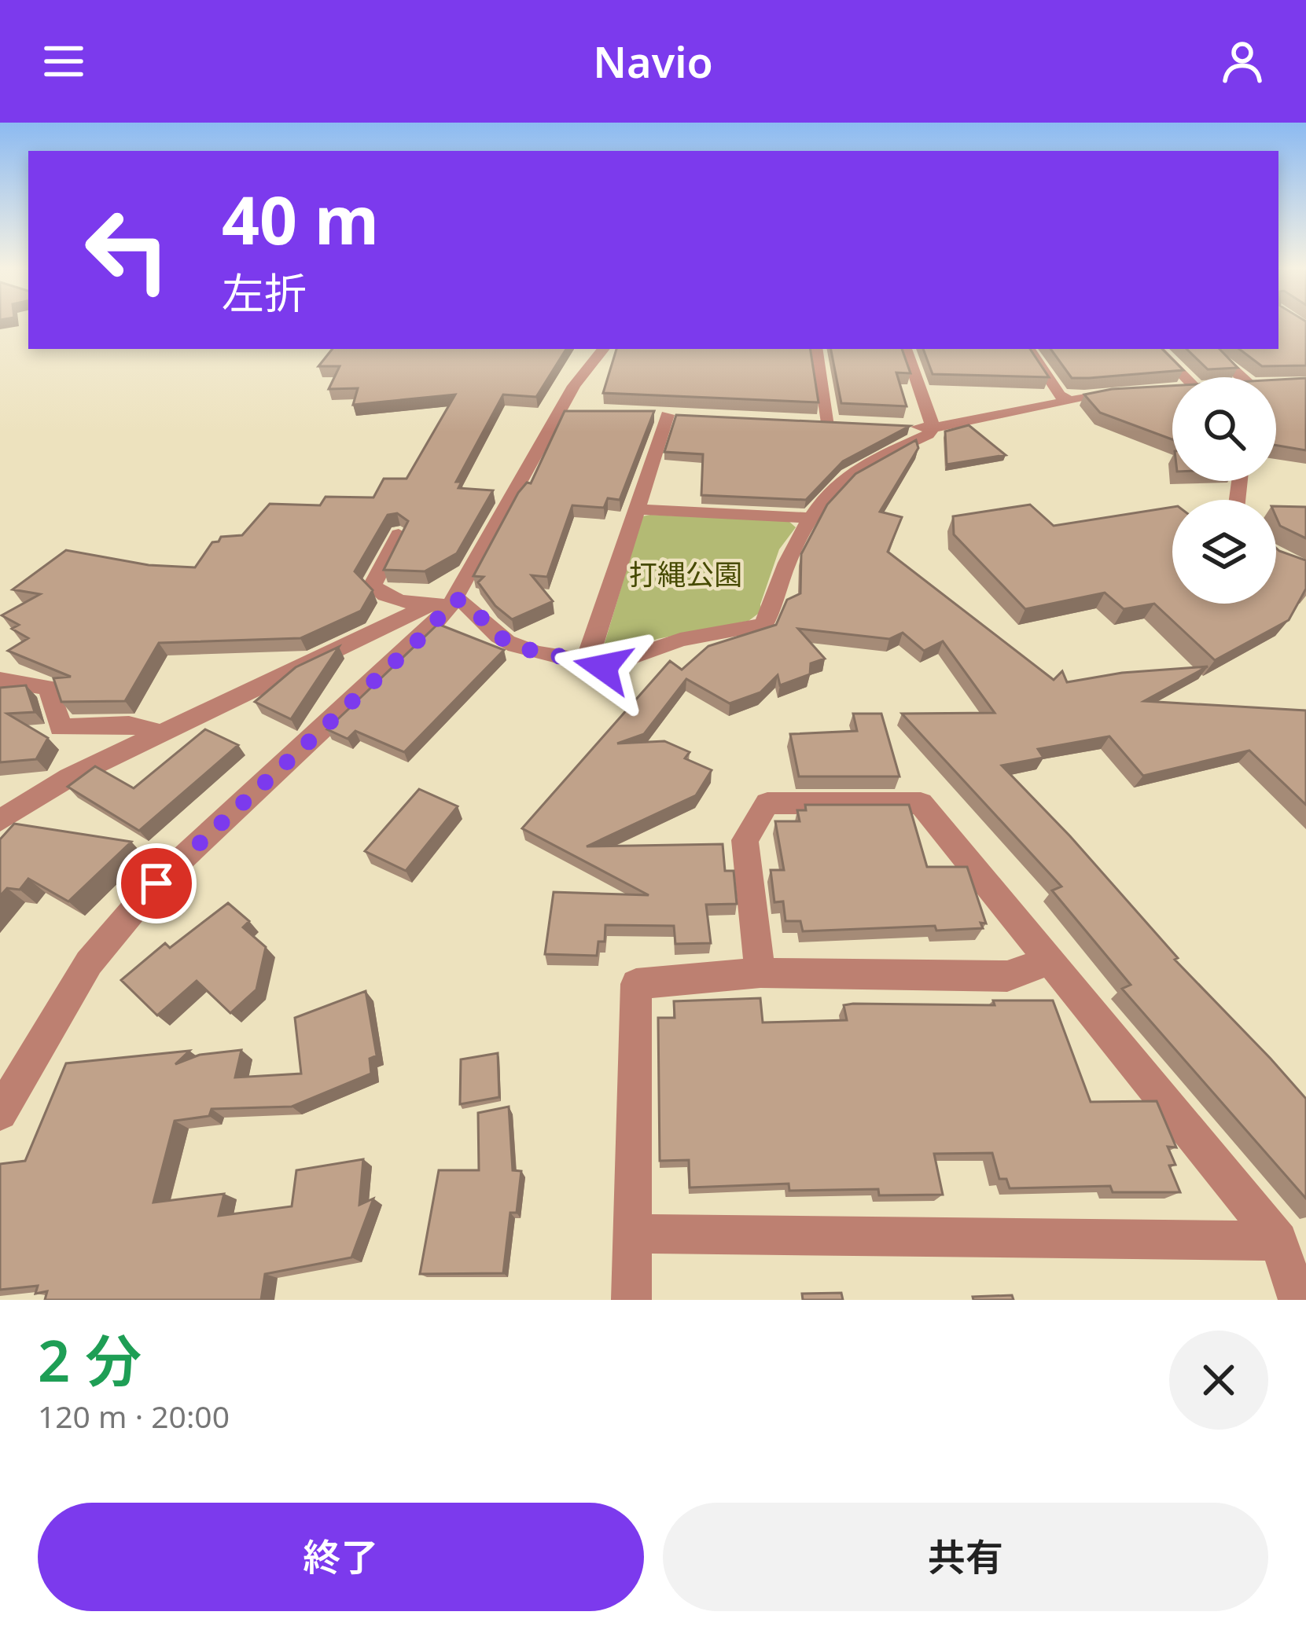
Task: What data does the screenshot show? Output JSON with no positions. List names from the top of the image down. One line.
{"parks":["打縄公園"],"page":{"header":"Navio","turn":["40 m","左折"],"heading":["2 分","120 m · 20:00"],"buttons":["終了","共有"]}}
